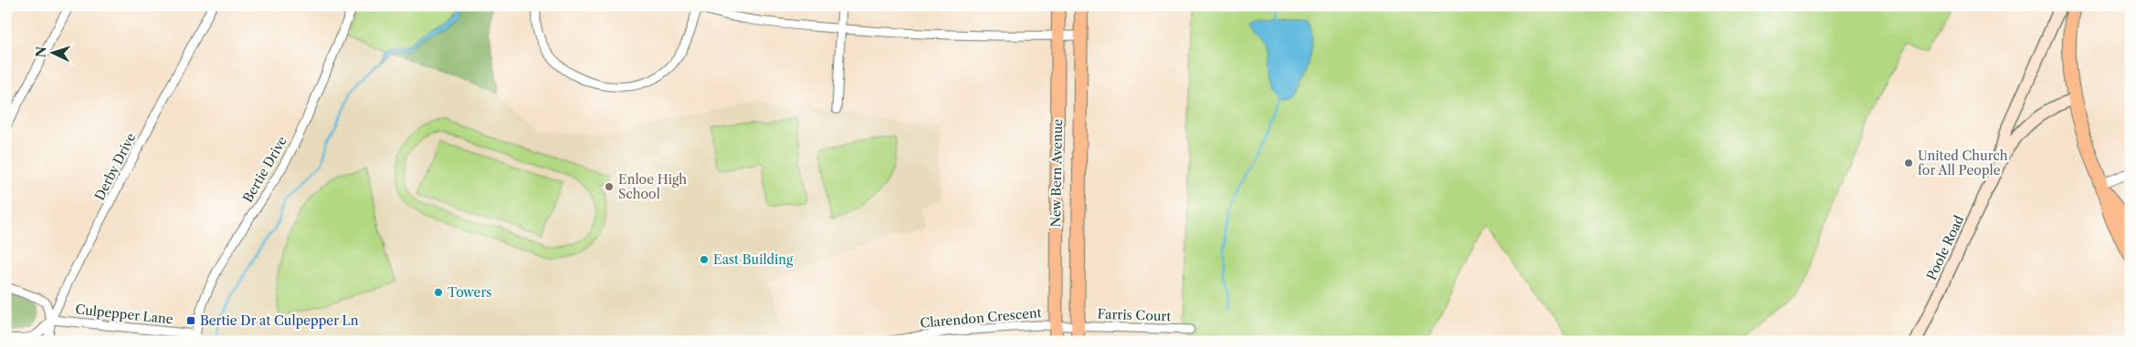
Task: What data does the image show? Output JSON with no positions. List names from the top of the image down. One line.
{"streets":{"main road":["New Bern Avenue","Poole Road"],"street":["Derby Drive","Bertie Drive","Culpepper Lane","Farris Court","Clarendon Crescent"]},"crossings":[["Derby Drive","Culpepper Lane"],["Bertie Drive","Culpepper Lane"],["New Bern Avenue","Farris Court"],["New Bern Avenue","Clarendon Crescent"],["Farris Court","Clarendon Crescent"]],"places":{"other":["United Church for All People","Enloe High School","East Building","Towers"],"transit":["Bertie Dr at Culpepper Ln"]},"north":"left"}
